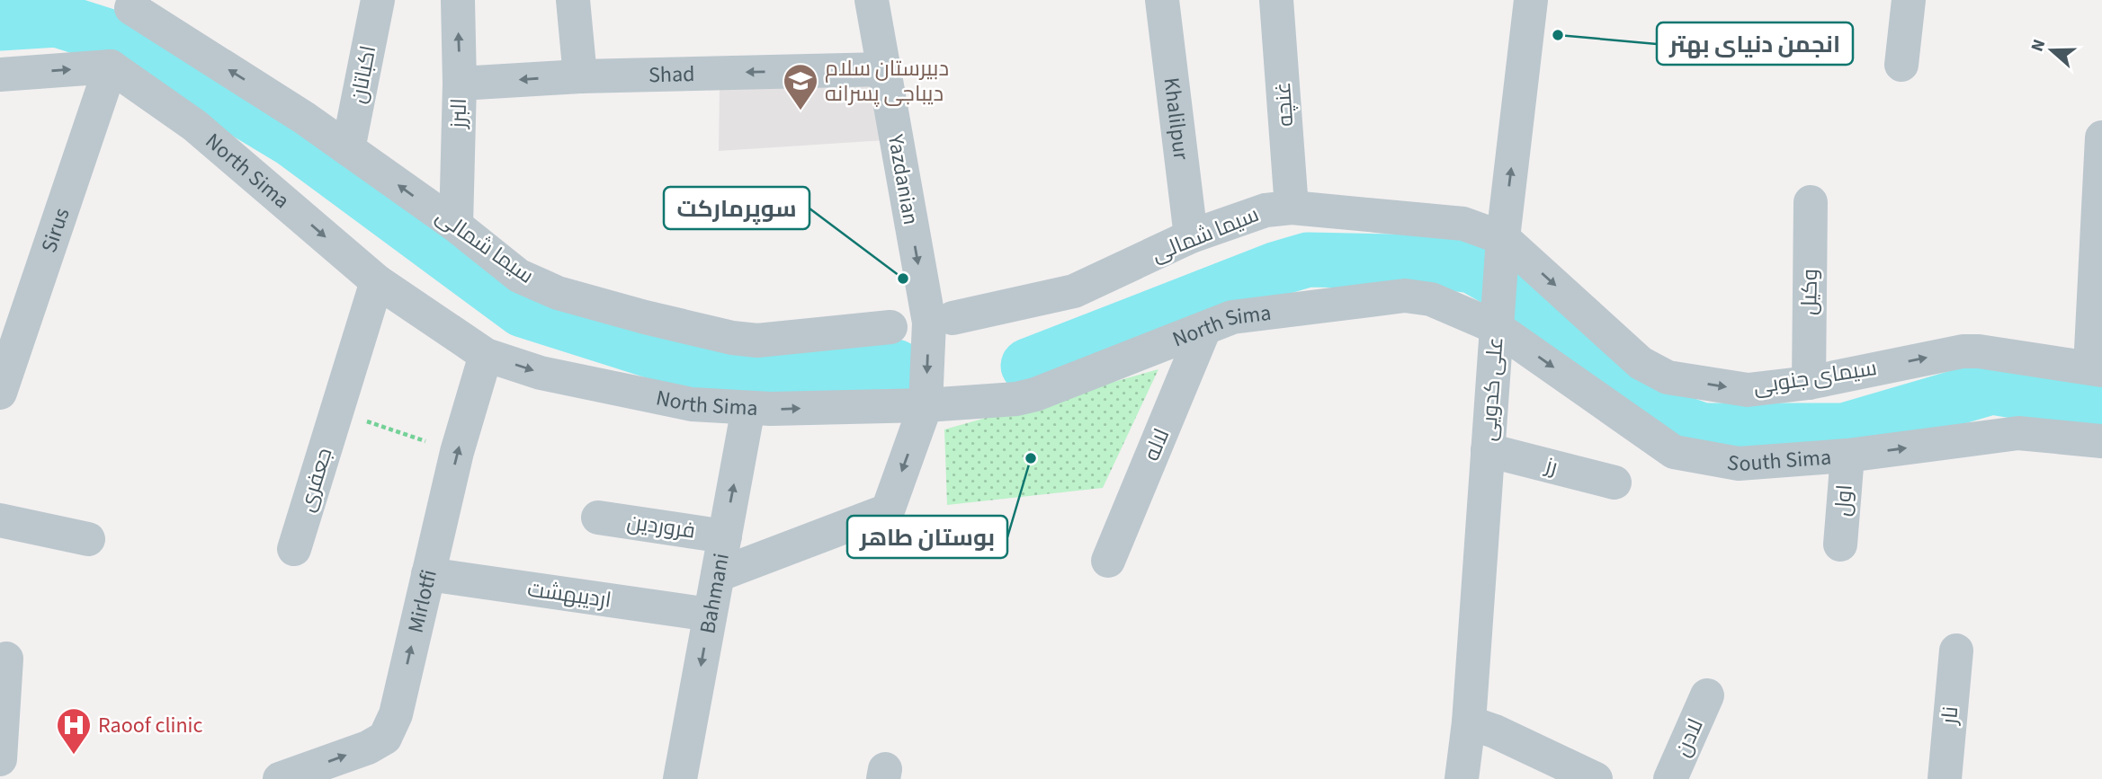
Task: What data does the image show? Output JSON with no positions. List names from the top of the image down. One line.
{"streets":{"street":["اکباتان","Shad","غنچه","البرز","Khalilpur","North Sima","Yazdanian","Sirus","سیما شمالی","وکیل","سیمای جنوبی","علی کدویی","لاله","South Sima","رز","جعفری","اول","فروردین","Bahmani","اردیبهشت","Mirlotfi","نار","لادن"]},"crossings":[["اکباتان","سیما شمالی"],["Shad","البرز"],["Shad","Yazdanian"],["غنچه","سیما شمالی"],["البرز","سیما شمالی"],["Khalilpur","سیما شمالی"],["North Sima","Yazdanian"],["North Sima","Sirus"],["North Sima","علی کدویی"],["North Sima","لاله"],["North Sima","South Sima"],["North Sima","جعفری"],["North Sima","Bahmani"],["North Sima","Mirlotfi"],["Yazdanian","سیما شمالی"],["سیما شمالی","سیمای جنوبی"],["سیما شمالی","علی کدویی"],["وکیل","سیمای جنوبی"],["سیمای جنوبی","علی کدویی"],["علی کدویی","South Sima"],["علی کدویی","رز"],["South Sima","اول"],["فروردین","Bahmani"],["Bahmani","اردیبهشت"],["اردیبهشت","Mirlotfi"]],"one_way":["Shad","North Sima","Yazdanian","سیمای جنوبی","South Sima","Mirlotfi"],"places":{"other":["انجمن دنیای بهتر","سوپرمارکت","بوستان طاهر"],"school or university":["دبیرستان سلام دیباجی پسرانه"],"hospital":["Raoof clinic"]},"north":"left"}
